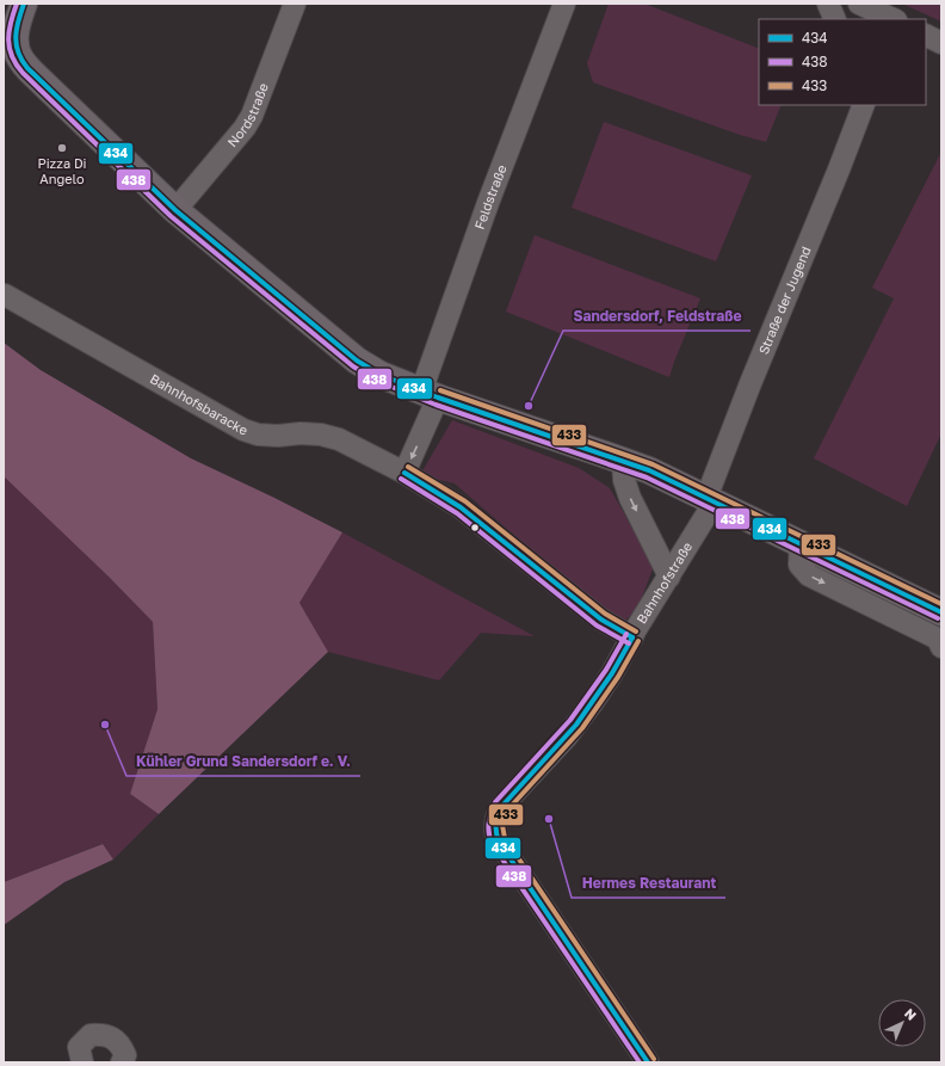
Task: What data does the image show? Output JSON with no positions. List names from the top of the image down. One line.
{"streets":{"street":["Nordstraße","Feldstraße","Straße der Jugend","Bahnhofsbaracke","Bahnhofstraße"]},"crossings":[["Straße der Jugend","Bahnhofstraße"],["Bahnhofsbaracke","Bahnhofstraße"]],"places":["Pizza Di Angelo","Sandersdorf, Feldstraße","Kühler Grund Sandersdorf e. V.","Hermes Restaurant"],"lines":["transit line 434","transit line 438","transit line 433"],"legend":["434","438","433"],"north":"top right"}
